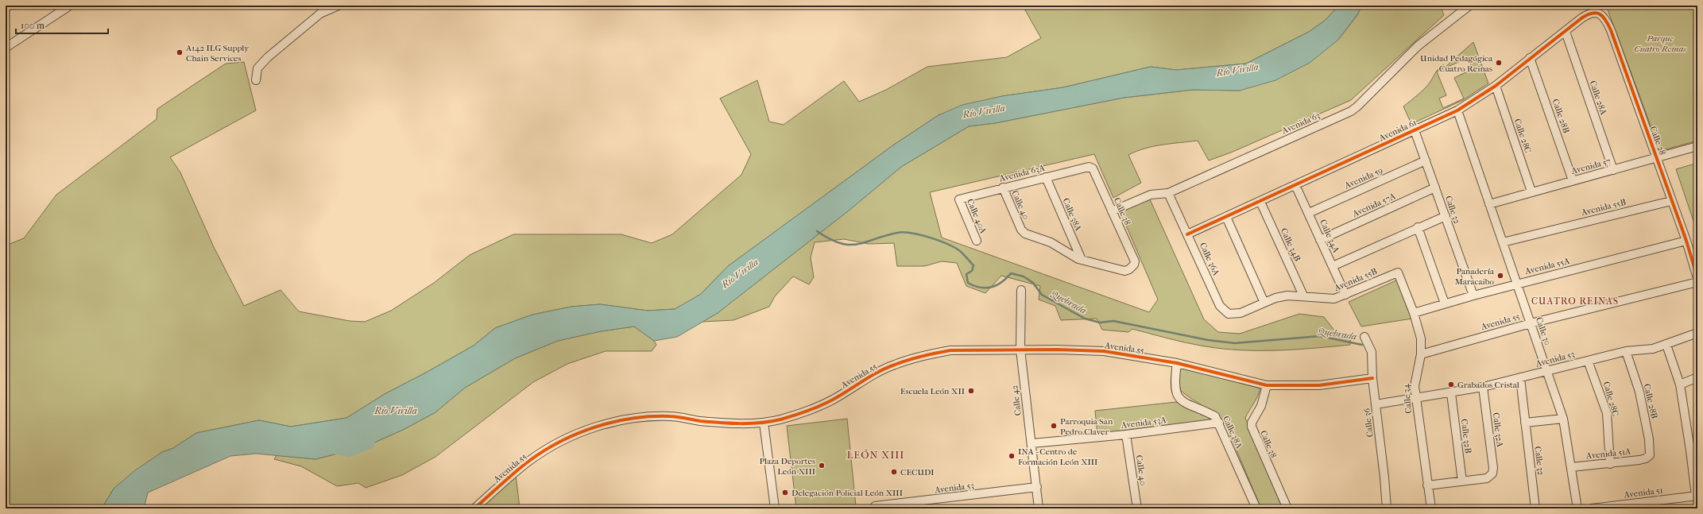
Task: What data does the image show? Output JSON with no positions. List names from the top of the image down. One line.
{"streets":{"street":["Calle 28A","Calle 28B","Avenida 63","Avenida 61","Calle 28C","Calle 28","Avenida 57","Avenida 63A","Avenida 59","Calle 40","Avenida 57A","Avenida 55B","Calle 32","Calle 38","Calle 38A","Calle 40A","Calle 34A","Calle 34B","Calle 36A","Avenida 55A","Avenida 55","Calle 30","Avenida 53","Calle 34","Calle 42","Avenida 53A","Calle 36","Calle 32A","Calle 32B","Avenida 51A","Avenida 51"]},"crossings":[["Calle 28A","Avenida 61"],["Calle 28A","Avenida 57"],["Calle 28B","Avenida 61"],["Calle 28B","Avenida 57"],["Calle 28B","Avenida 53"],["Calle 28B","Avenida 51A"],["Avenida 63","Calle 38"],["Avenida 63","Calle 36A"],["Avenida 61","Calle 28C"],["Avenida 61","Calle 28"],["Avenida 61","Calle 32"],["Avenida 61","Calle 34A"],["Avenida 61","Calle 34B"],["Avenida 61","Calle 36A"],["Avenida 61","Calle 30"],["Calle 28C","Avenida 57"],["Calle 28C","Avenida 53"],["Calle 28C","Avenida 51A"],["Calle 28","Avenida 57"],["Calle 28","Avenida 55B"],["Calle 28","Avenida 55A"],["Avenida 57","Calle 30"],["Avenida 63A","Calle 40"],["Avenida 63A","Calle 38"],["Avenida 63A","Calle 38A"],["Avenida 63A","Calle 40A"],["Avenida 59","Calle 32"],["Avenida 59","Calle 34A"],["Calle 40","Calle 38"],["Calle 40","Calle 38A"],["Calle 40","Avenida 53A"],["Avenida 57A","Calle 32"],["Avenida 57A","Calle 34A"],["Avenida 55B","Calle 34A"],["Avenida 55B","Calle 34B"],["Avenida 55B","Calle 36A"],["Avenida 55B","Calle 30"],["Avenida 55B","Calle 34"],["Calle 32","Avenida 55A"],["Calle 32","Avenida 53"],["Calle 38","Calle 38A"],["Calle 38","Avenida 55"],["Calle 38A","Avenida 55"],["Calle 38A","Avenida 53A"],["Avenida 55A","Calle 30"],["Avenida 55A","Calle 34"],["Avenida 55","Calle 30"],["Avenida 55","Calle 34"],["Avenida 55","Calle 42"],["Avenida 55","Calle 36"],["Calle 30","Avenida 53"],["Calle 30","Avenida 51A"],["Avenida 53","Calle 34"],["Avenida 53","Calle 42"],["Avenida 53","Calle 36"],["Avenida 53","Calle 32A"],["Avenida 53","Calle 32B"],["Calle 42","Avenida 53A"],["Calle 32A","Calle 32B"]],"districts":["CUATRO REINAS","LEÓN XIII"],"water":["Río Virilla","Quebrada"],"parks":["Parque Cuatro Reinas"],"places":["A142 ILG Supply Chain Services","Unidad Pedagógica Cuatro Reinas","Panadería Maracaibo","Grabados Cristal","Escuela León XII","Parroquia San Pedro Claver","INA - Centro de Formación León XIII","Plaza Deportes León XIII","CECUDI","Delegación Policial León XIII"],"scale_bar":"100 m"}
